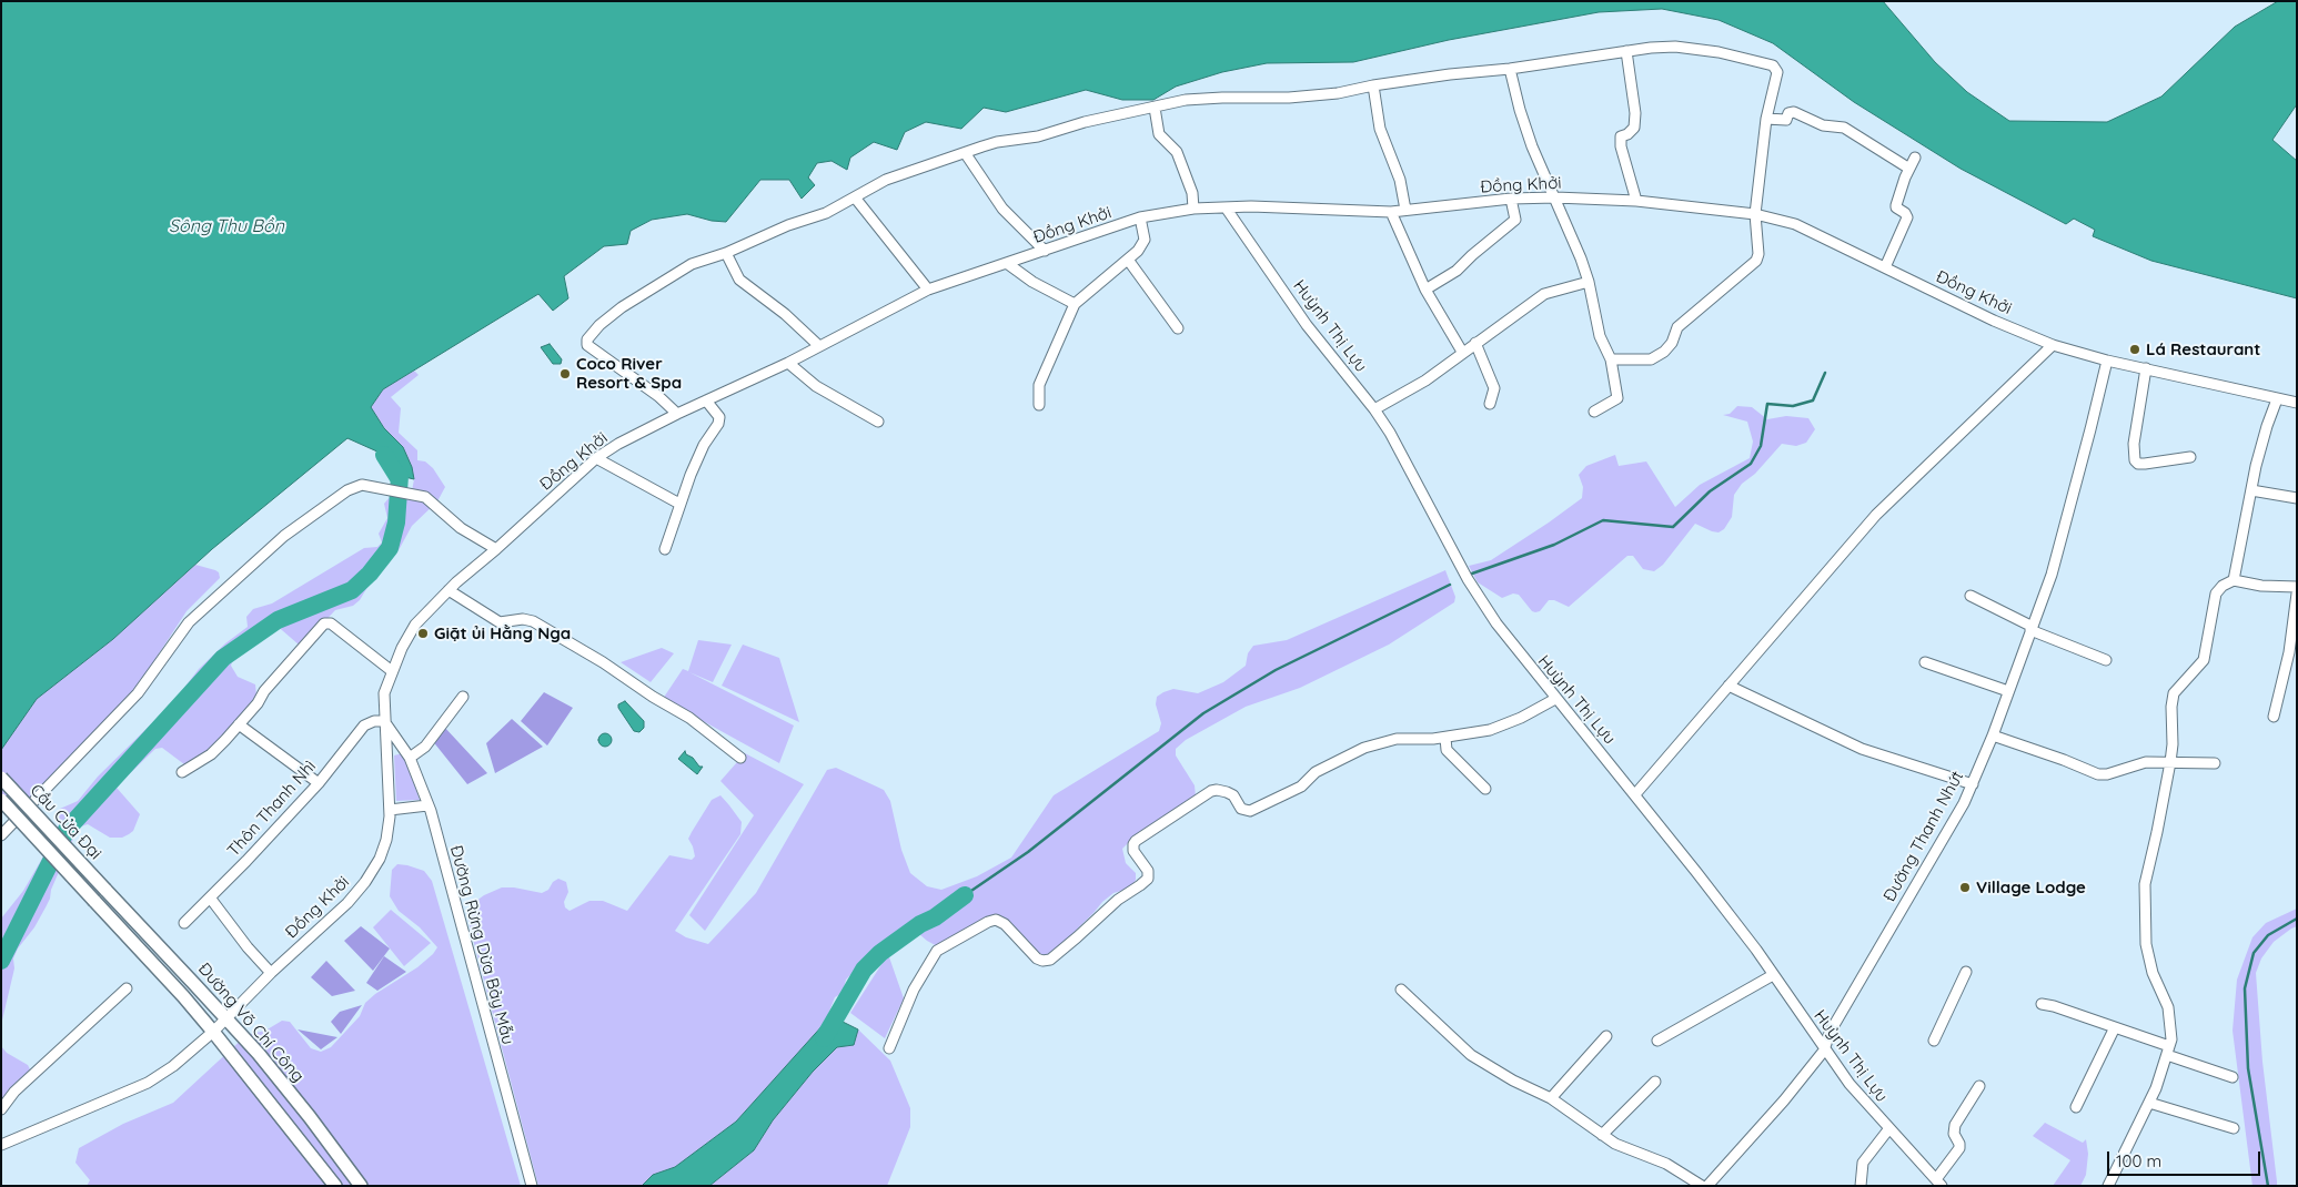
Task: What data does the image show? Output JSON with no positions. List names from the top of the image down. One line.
{"streets":{"main road":["Cầu Cửa Đại","Đường Võ Chí Công"],"street":["Đồng Khởi","Huỳnh Thị Lựu","Thôn Thanh Nhì","Đường Thanh Nhứt","Đường Rừng Dừa Bảy Mẫu"]},"crossings":[["Đồng Khởi","Huỳnh Thị Lựu"],["Đồng Khởi","Thôn Thanh Nhì"],["Đồng Khởi","Đường Thanh Nhứt"],["Đồng Khởi","Đường Rừng Dừa Bảy Mẫu"],["Đồng Khởi","Đường Võ Chí Công"],["Huỳnh Thị Lựu","Đường Thanh Nhứt"],["Thôn Thanh Nhì","Đường Rừng Dừa Bảy Mẫu"],["Cầu Cửa Đại","Đường Võ Chí Công"]],"water":["Sông Thu Bồn"],"places":["Lá Restaurant","Coco River Resort & Spa","Giặt ủi Hằng Nga","Village Lodge"],"scale_bar":"100 m"}
